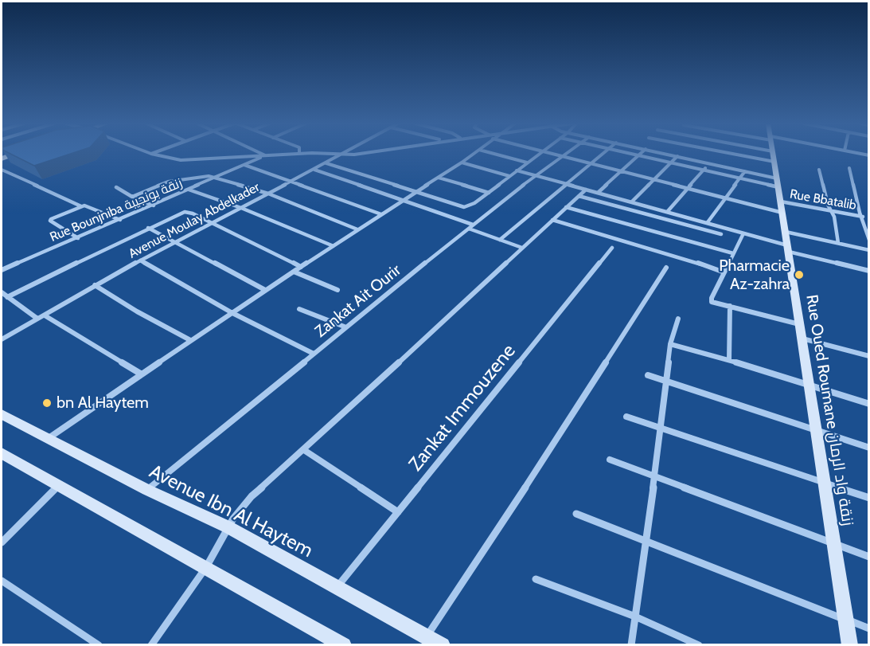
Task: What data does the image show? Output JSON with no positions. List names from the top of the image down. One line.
{"streets":{"street":["Rue Bbatalib","Rue Bounjniba زنقة بونجيبة","Avenue Moulay Abdelkader","Zankat Ait Ourir","Zankat Immouzene","Rue Oued Roumane زنقة واد الرمان","Avenue Ibn Al Haytem"]},"crossings":[["Rue Bbatalib","Zankat Ait Ourir"],["Rue Bbatalib","Rue Oued Roumane زنقة واد الرمان"],["Zankat Ait Ourir","Avenue Ibn Al Haytem"],["Zankat Immouzene","Avenue Ibn Al Haytem"]],"places":["Pharmacie Az-zahra","bn Al Haytem"]}
